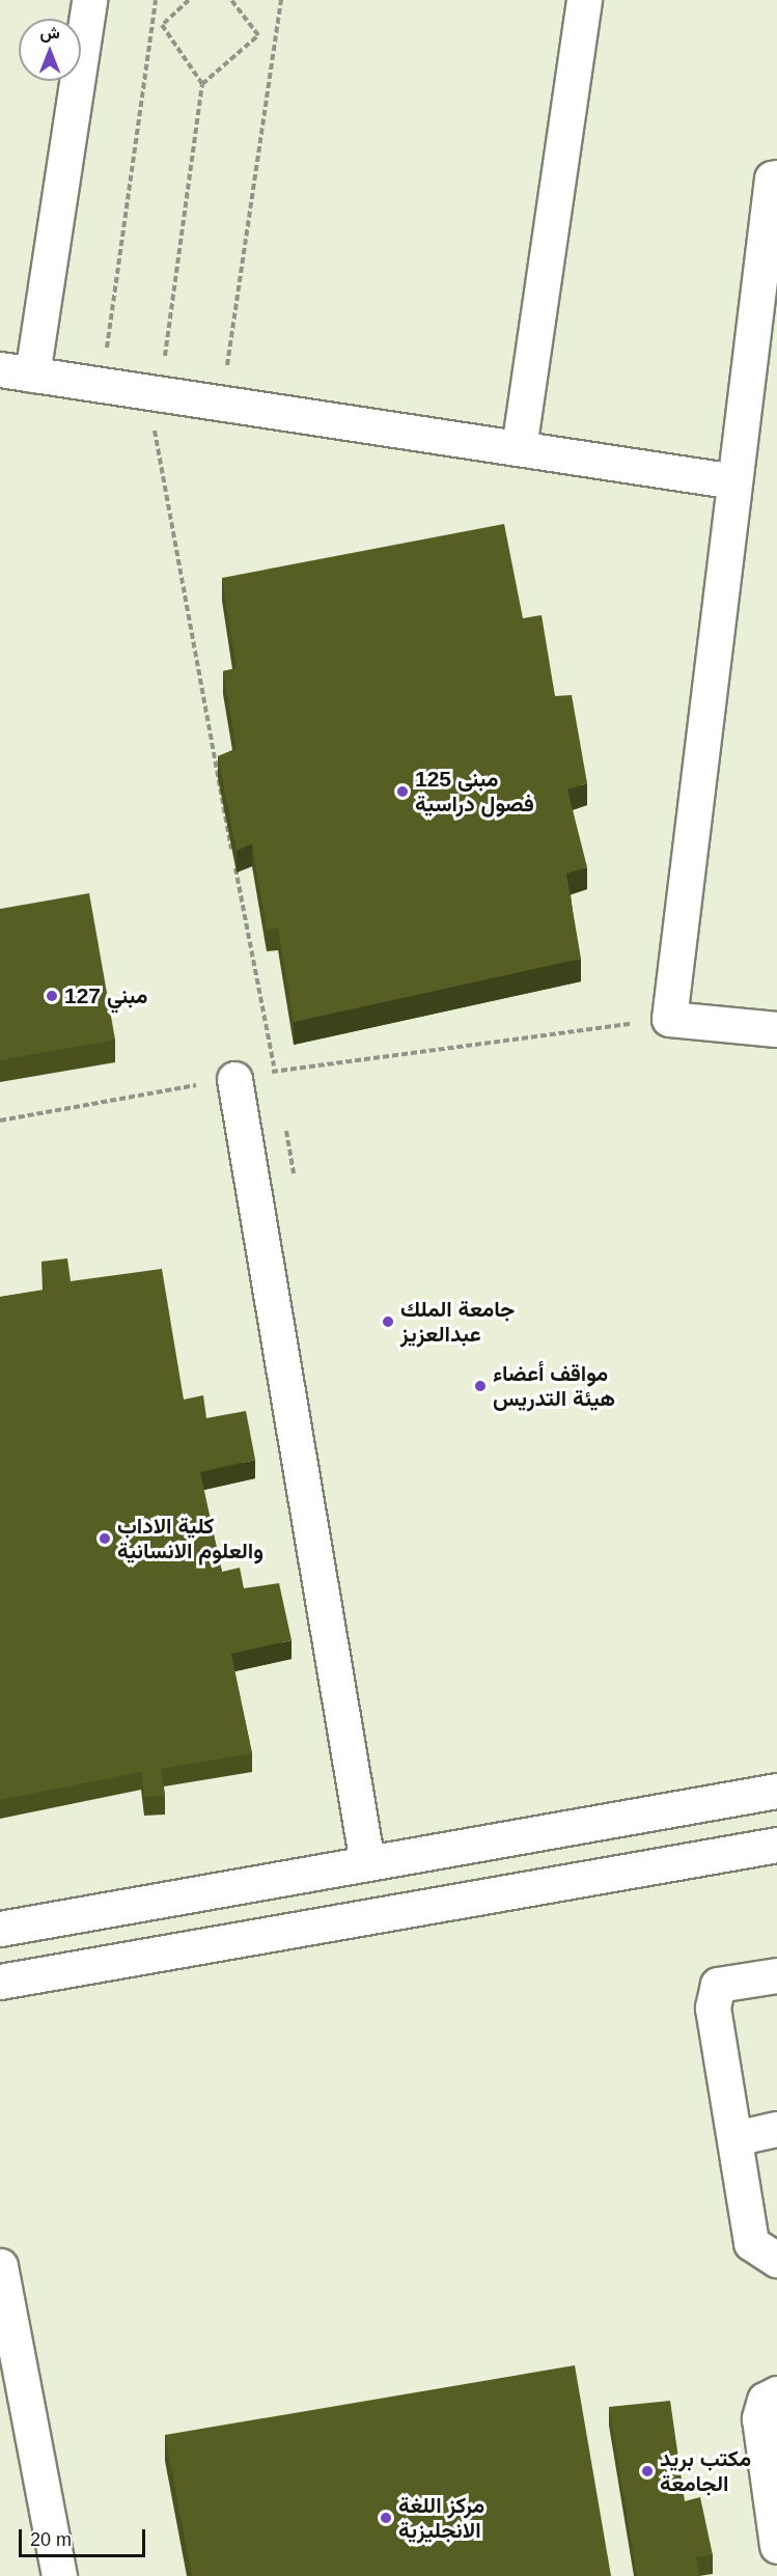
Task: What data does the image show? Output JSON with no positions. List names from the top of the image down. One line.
{"places":["مبنى 125 فصول دراسية","مبني 127","جامعة الملك عبدالعزيز","مواقف أعضاء هيئة التدريس","كلية الاداب والعلوم الانسانية","مكتب بريد الجامعة","مركز اللغة الانجليزية"],"scale_bar":"20 m","north":"top"}
